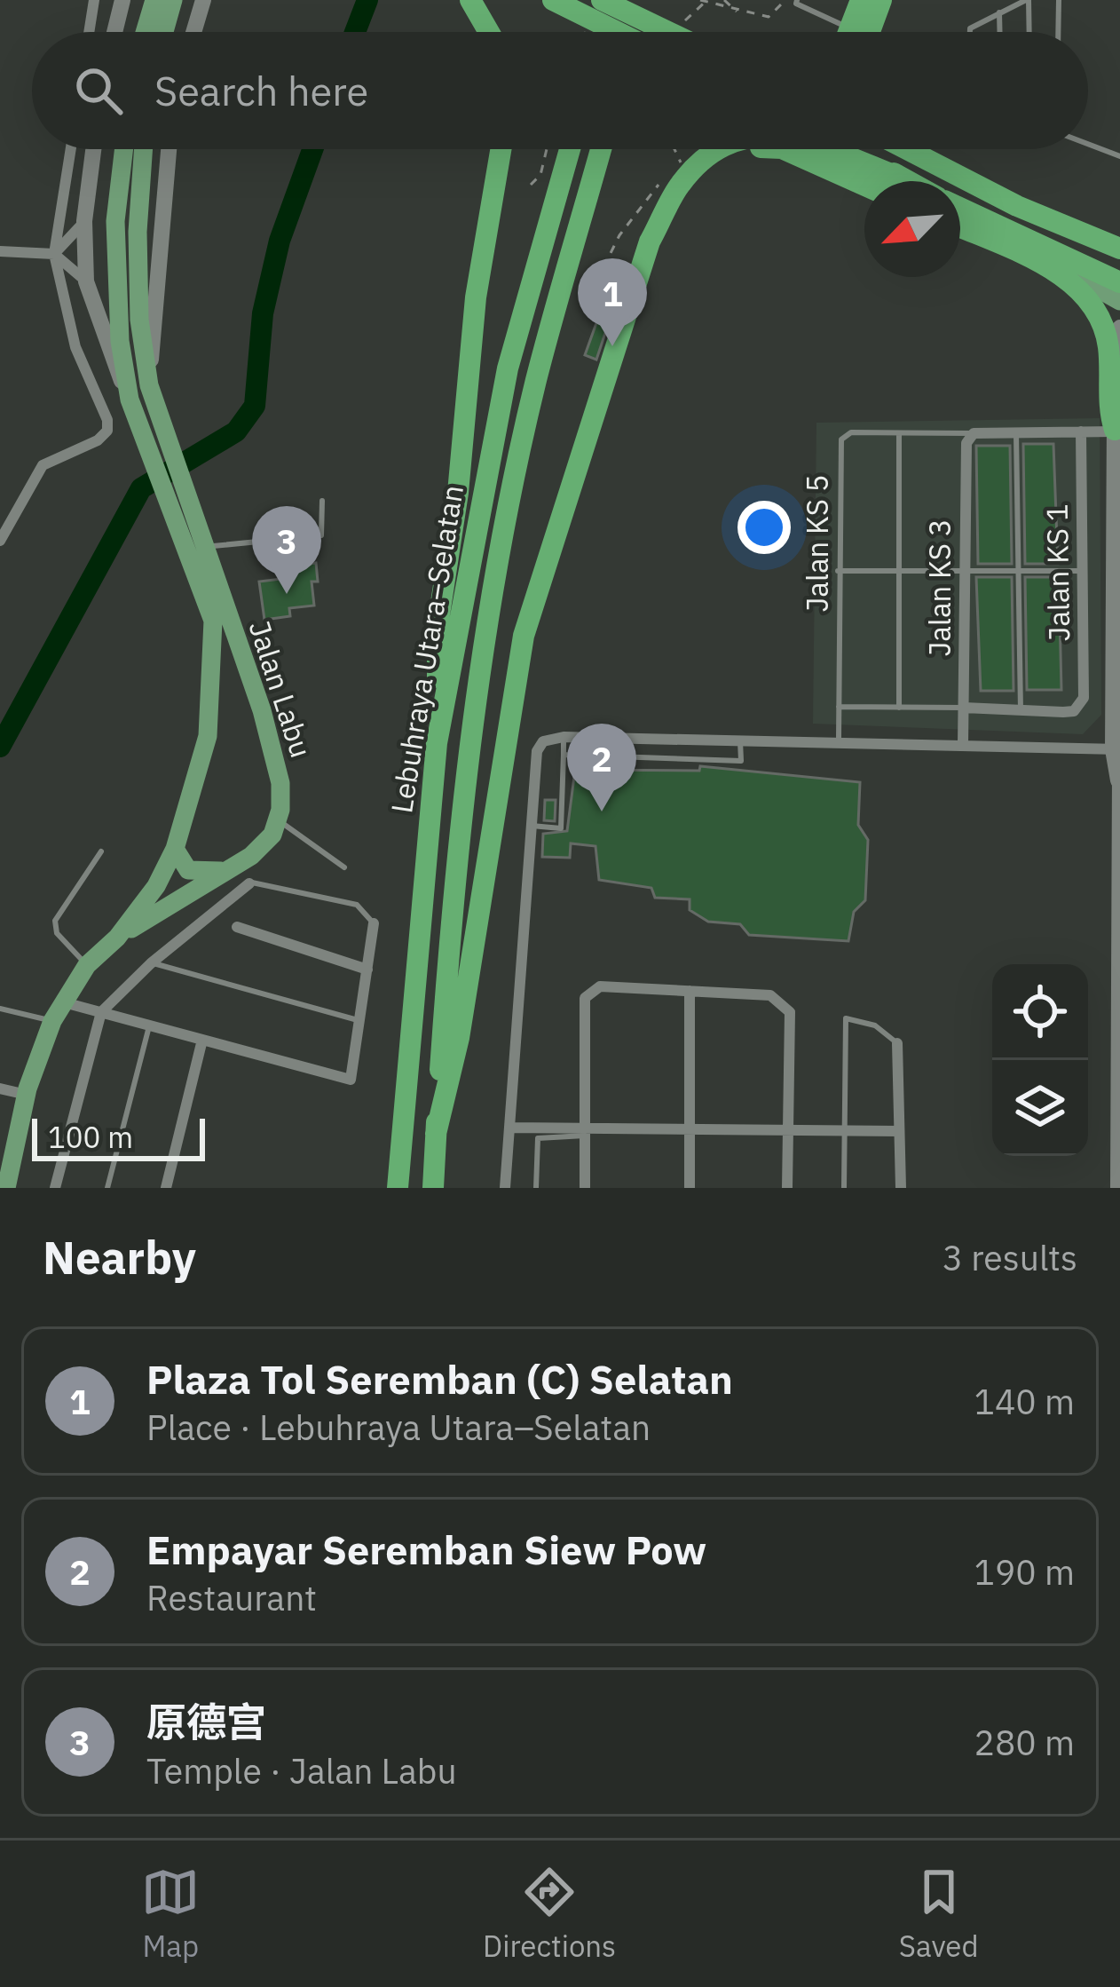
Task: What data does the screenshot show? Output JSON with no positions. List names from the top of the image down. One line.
{"streets":{"highway":["Lebuhraya Utara–Selatan"],"main road":["Jalan Labu"],"street":["Jalan KS 1","Jalan KS 3"],"lane":["Jalan KS 5"]},"scale_bar":"100 m","north":"bottom left","page":{"search":"Search here","pins":["1","3","2"],"scale":"100 m","heading":["Nearby","3 results"],"list":[{"mark":"1","name":"Plaza Tol Seremban (C) Selatan","note":"Place · Lebuhraya Utara–Selatan","value":"140 m"},{"mark":"2","name":"Empayar Seremban Siew Pow","note":"Restaurant","value":"190 m"},{"mark":"3","name":"原德宫","note":"Temple · Jalan Labu","value":"280 m"}],"nav":["Map","Directions","Saved"]}}
